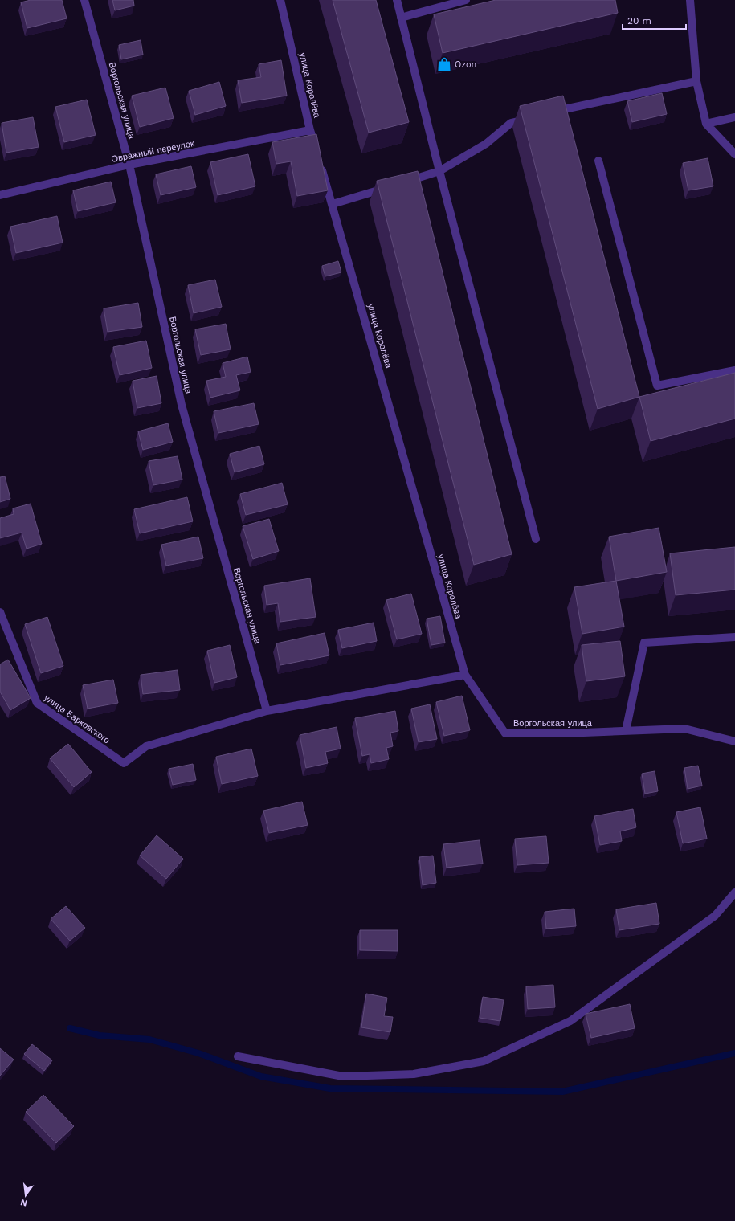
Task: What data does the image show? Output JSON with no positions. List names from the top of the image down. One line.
{"streets":{"street":["улица Королёва","Воргольская улица","Овражный переулок","улица Барковского"]},"crossings":[["улица Королёва","Воргольская улица"],["улица Королёва","Овражный переулок"],["Воргольская улица","Овражный переулок"],["Воргольская улица","улица Барковского"]],"places":{"shop":["Ozon"]},"scale_bar":"20 m","north":"bottom"}
